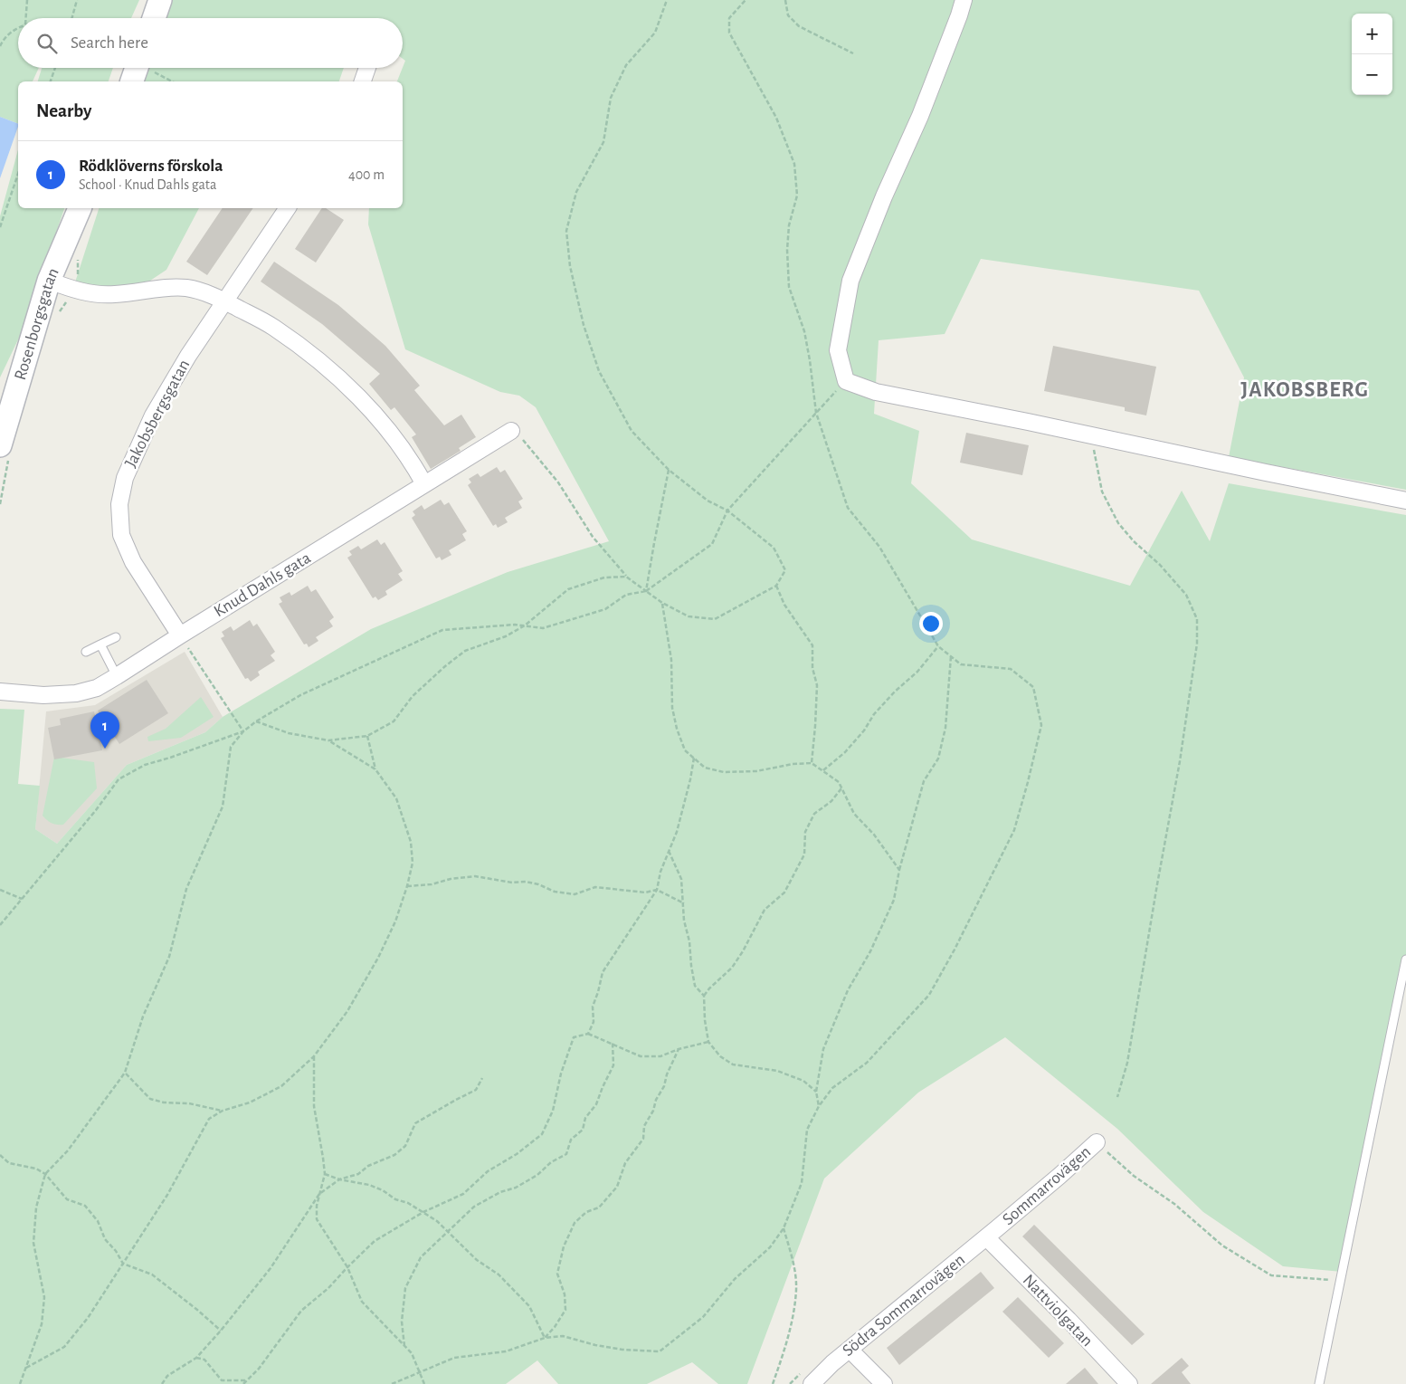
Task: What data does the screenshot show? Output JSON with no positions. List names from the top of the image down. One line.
{"streets":{"street":["Rosenborgsgatan","Jakobsbergsgatan","Knud Dahls gata","Sommarrovägen","Södra Sommarrovägen","Nattviolgatan"]},"crossings":[["Jakobsbergsgatan","Knud Dahls gata"],["Sommarrovägen","Södra Sommarrovägen"],["Sommarrovägen","Nattviolgatan"],["Södra Sommarrovägen","Nattviolgatan"]],"districts":["JAKOBSBERG"],"page":{"map_buttons":["+","−"],"search":"Search here","heading":"Nearby","list":[{"mark":"1","name":"Rödklöverns förskola","note":"School · Knud Dahls gata","value":"400 m"}],"pins":"1"}}
